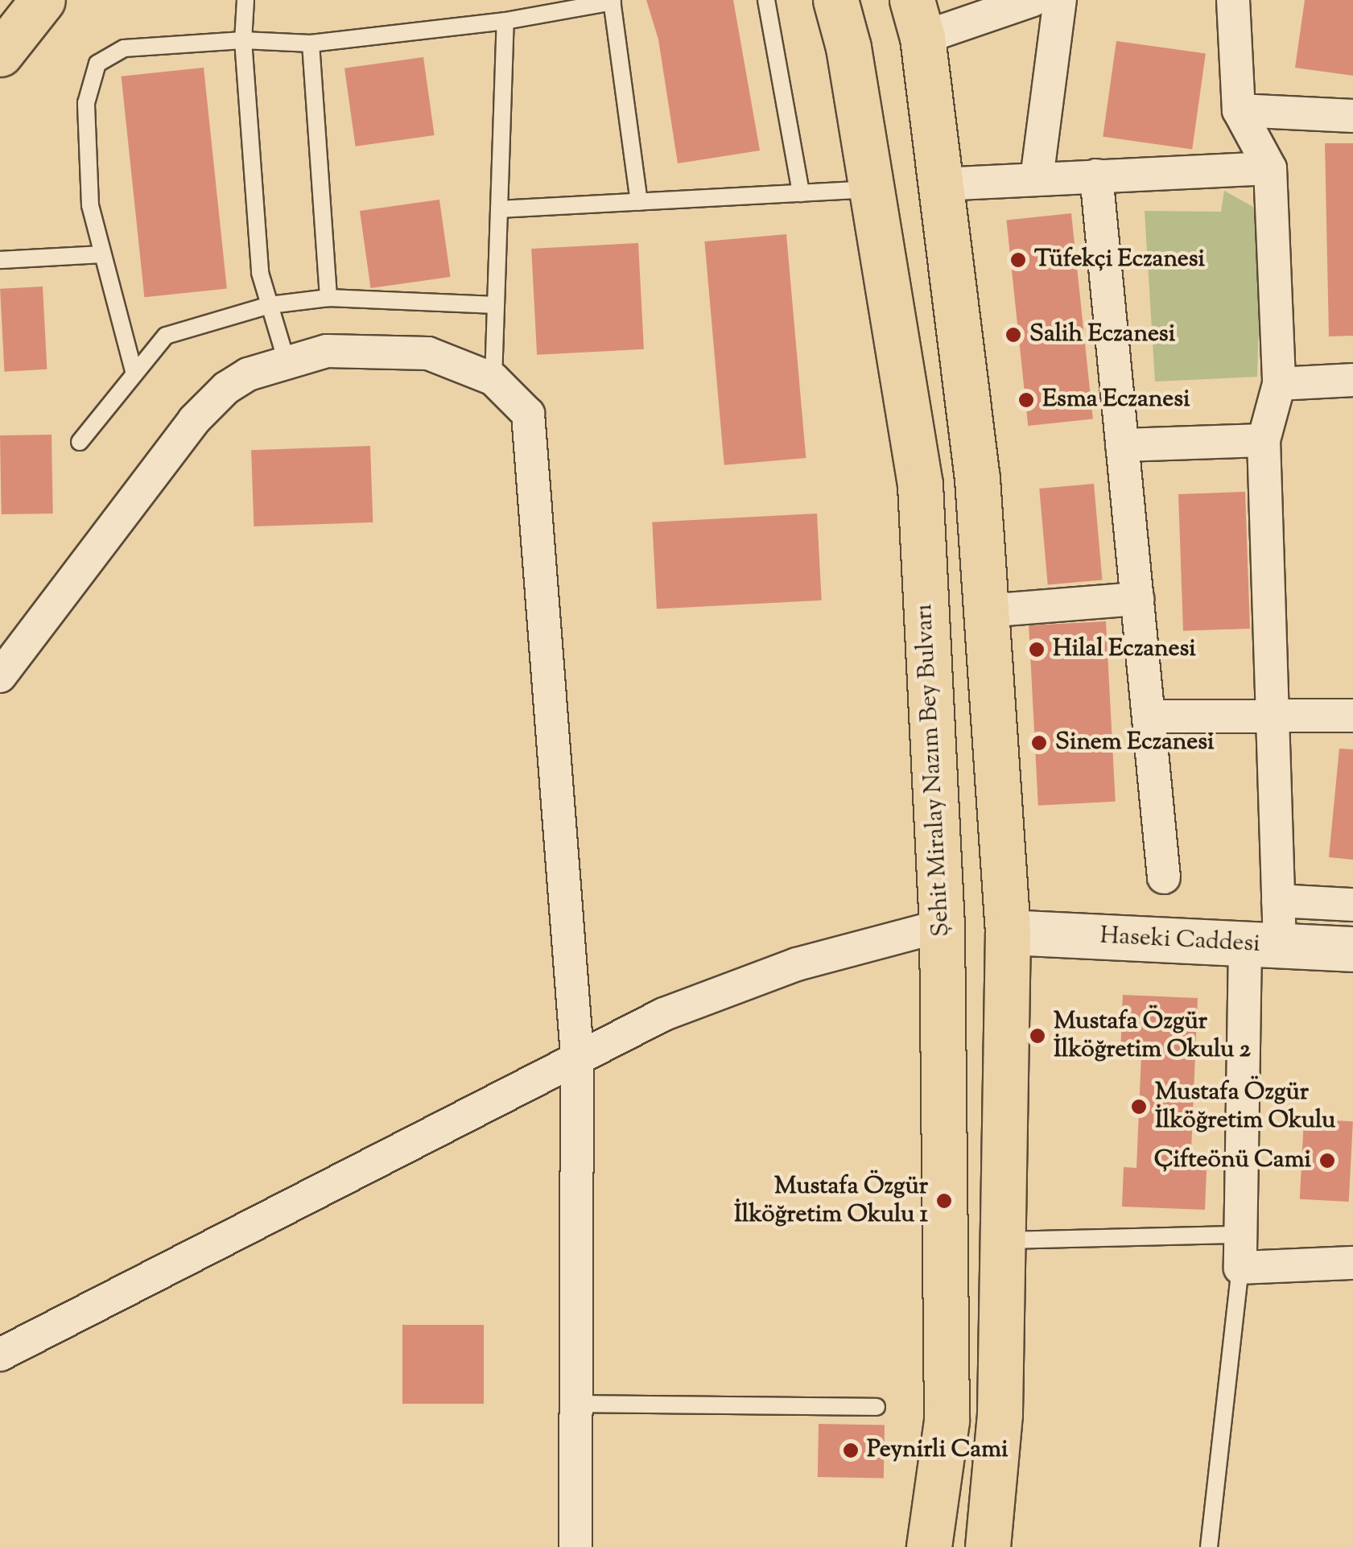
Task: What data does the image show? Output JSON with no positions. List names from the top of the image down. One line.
{"streets":{"main road":["Şehit Miralay Nazım Bey Bulvarı"],"street":["Haseki Caddesi"]},"places":["Tüfekçi Eczanesi","Salih Eczanesi","Esma Eczanesi","Hilal Eczanesi","Sinem Eczanesi","Mustafa Özgür İlköğretim Okulu 2","Mustafa Özgür İlköğretim Okulu","Çifteönü Cami","Mustafa Özgür İlköğretim Okulu 1","Peynirli Cami"]}
